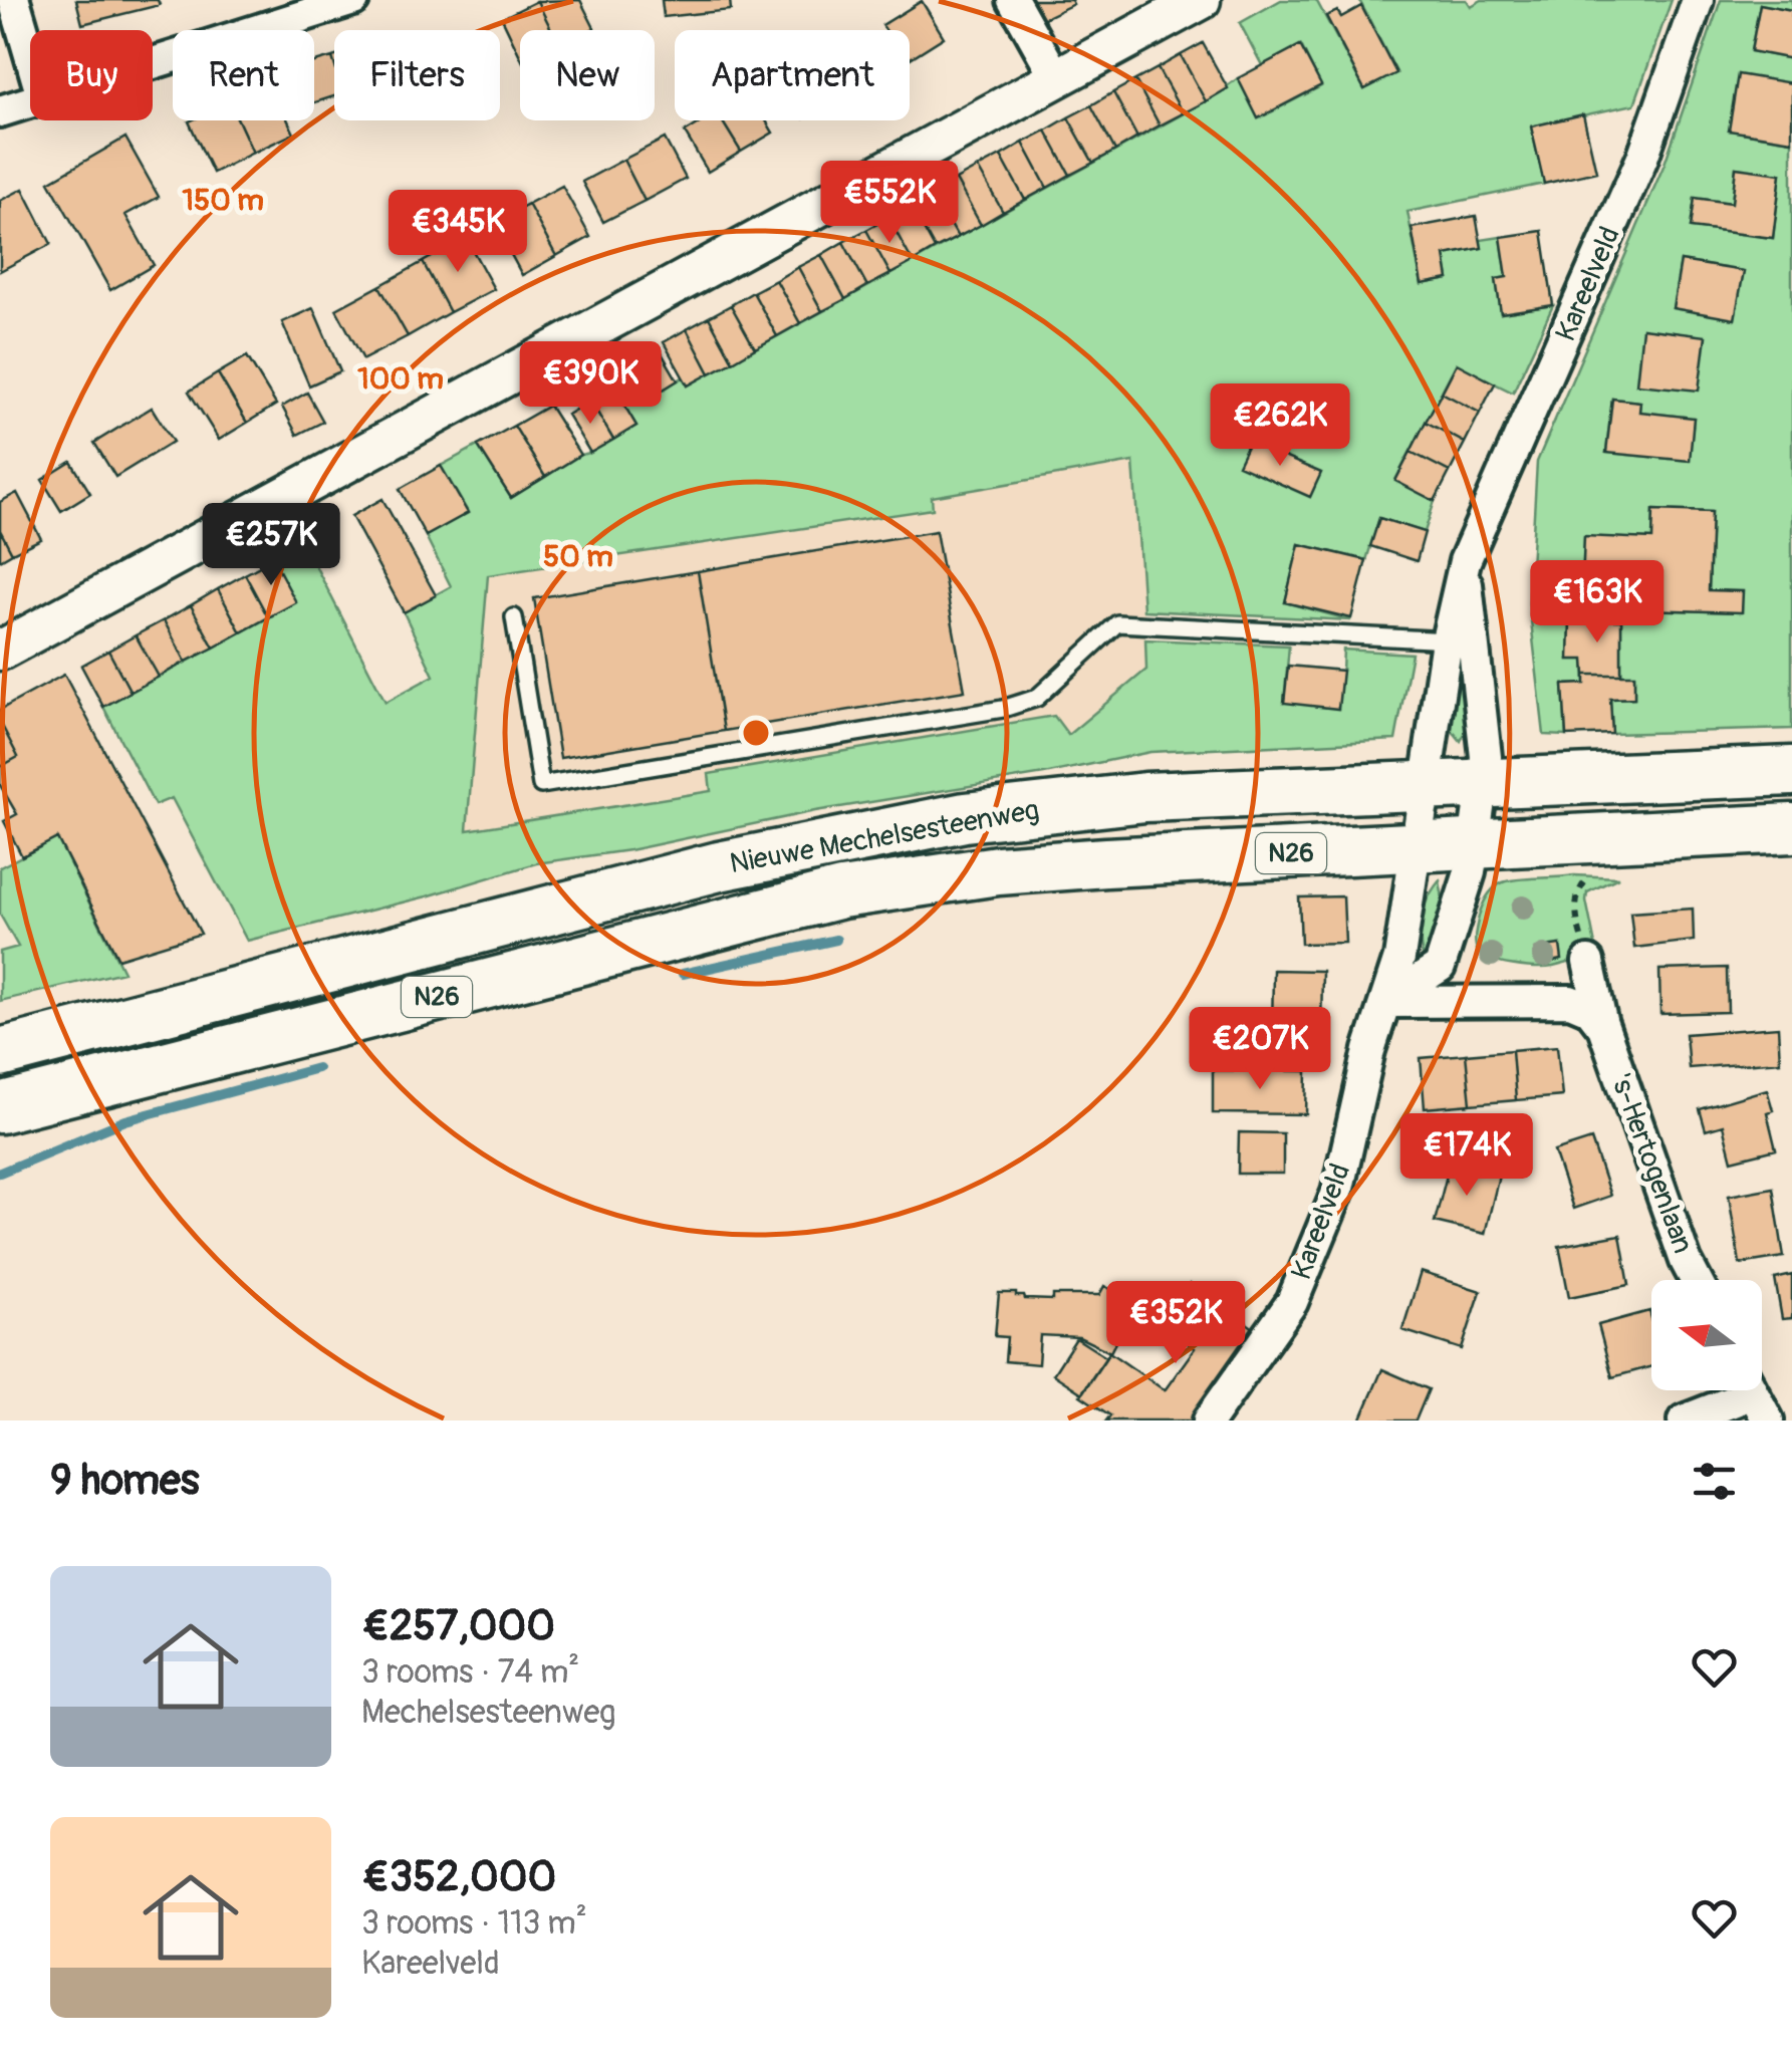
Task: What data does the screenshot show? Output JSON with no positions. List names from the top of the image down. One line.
{"streets":{"main road":["Nieuwe Mechelsesteenweg","N26"],"street":["Kareelveld","'s-Hertogenlaan"]},"crossings":[["Kareelveld","Nieuwe Mechelsesteenweg"]],"north":"left","page":{"chip":["Buy","Rent","Filters","New","Apartment"],"price":["€552K","€345K","€390K","€262K","€257K","€163K","€207K","€174K","€352K"],"heading":"9 homes","list":[{"name":"€257,000","note":"3 rooms · 74 m² · Mechelsesteenweg"},{"name":"€352,000","note":"3 rooms · 113 m² · Kareelveld"}]},"rings":["150 m","100 m","50 m"]}
